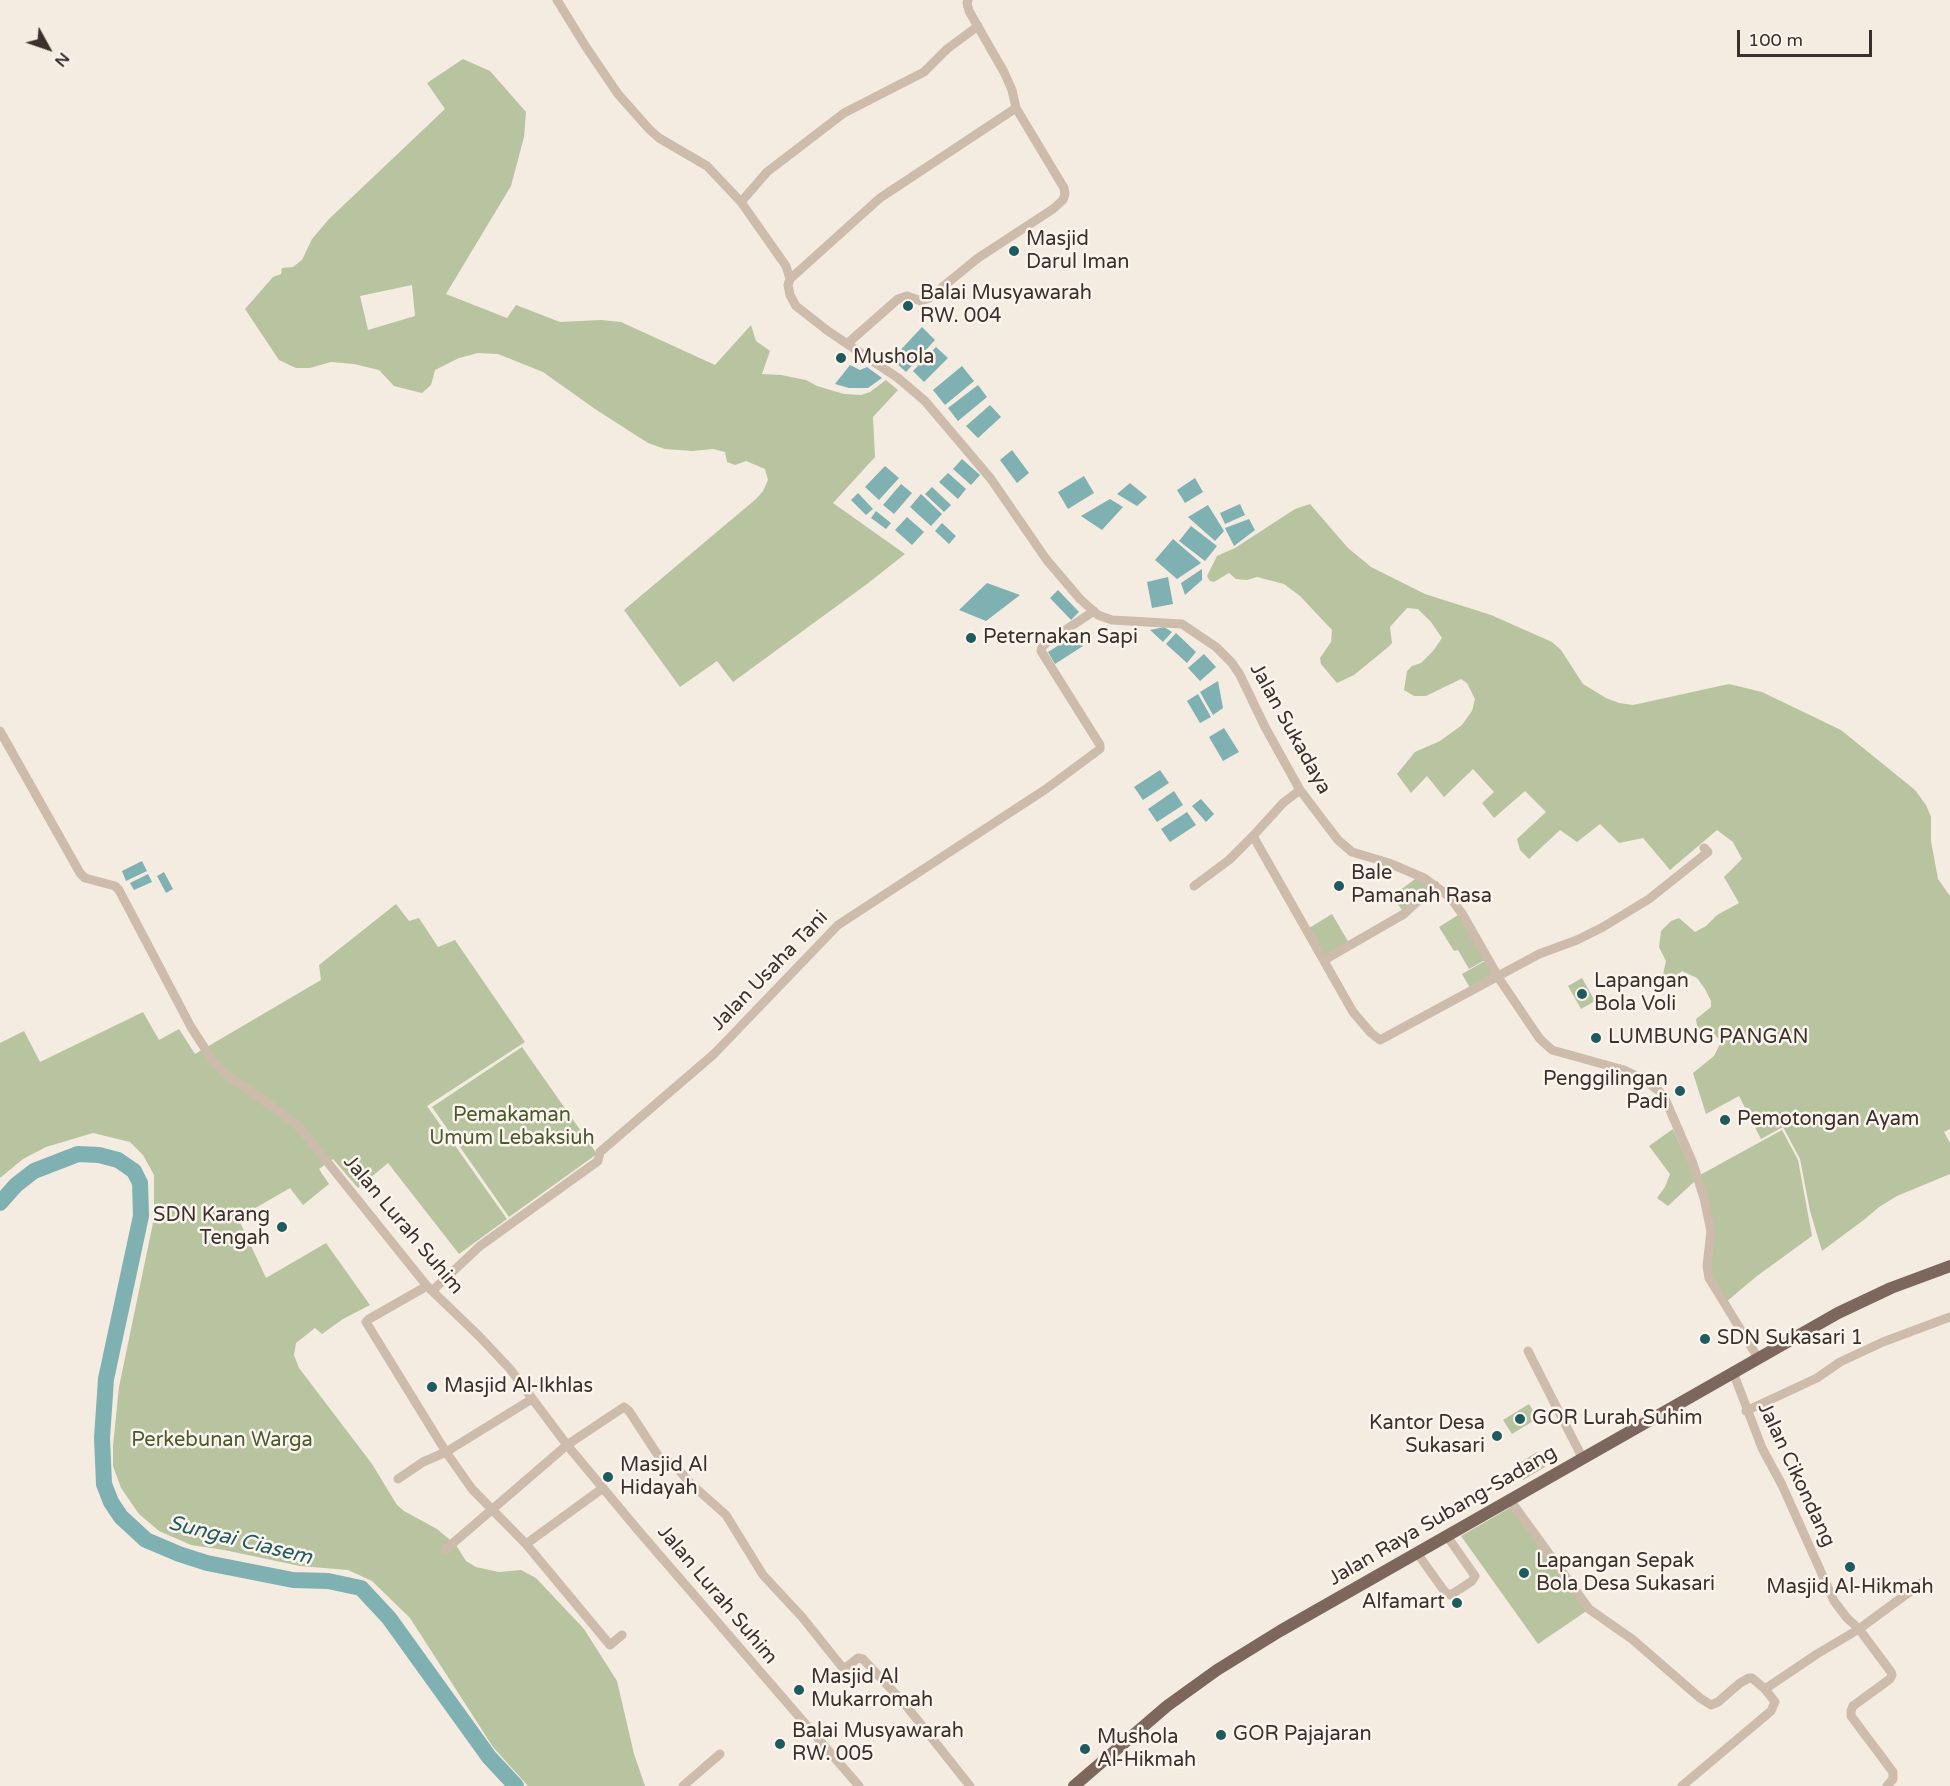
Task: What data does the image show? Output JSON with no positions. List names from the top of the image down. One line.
{"streets":{"main road":["Jalan Raya Subang-Sadang"],"street":["Jalan Sukadaya","Jalan Usaha Tani","Jalan Lurah Suhim","Jalan Cikondang"]},"crossings":[["Jalan Sukadaya","Jalan Usaha Tani"],["Jalan Sukadaya","Jalan Raya Subang-Sadang"],["Jalan Usaha Tani","Jalan Lurah Suhim"],["Jalan Cikondang","Jalan Raya Subang-Sadang"]],"water":["Sungai Ciasem"],"parks":["Pemakaman Umum Lebaksiuh","Perkebunan Warga"],"places":["Masjid Darul Iman","Balai Musyawarah RW. 004","Mushola","Peternakan Sapi","Bale Pamanah Rasa","Lapangan Bola Voli","LUMBUNG PANGAN","Penggilingan Padi","Pemotongan Ayam","SDN Karang Tengah","SDN Sukasari 1","Masjid Al-Ikhlas","GOR Lurah Suhim","Kantor Desa Sukasari","Masjid Al Hidayah","Masjid Al-Hikmah","Lapangan Sepak Bola Desa Sukasari","Alfamart","Masjid Al Mukarromah","GOR Pajajaran","Balai Musyawarah RW. 005","Mushola Al-Hikmah"],"scale_bar":"100 m","north":"bottom right"}
